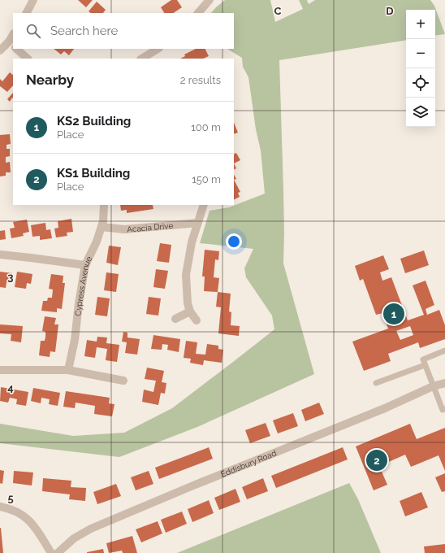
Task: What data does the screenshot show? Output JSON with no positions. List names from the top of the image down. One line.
{"streets":{"street":["Acacia Drive","Cypress Avenue","Eddisbury Road"]},"crossings":[["Acacia Drive","Cypress Avenue"]],"page":{"map_buttons":["+","−"],"search":"Search here","heading":["Nearby","2 results"],"list":[{"mark":"1","name":"KS2 Building","note":"Place","value":"100 m"},{"mark":"2","name":"KS1 Building","note":"Place","value":"150 m"}],"pins":["1","2"]},"grid":{"columns":["C","D"],"rows":["3","4","5"]}}
